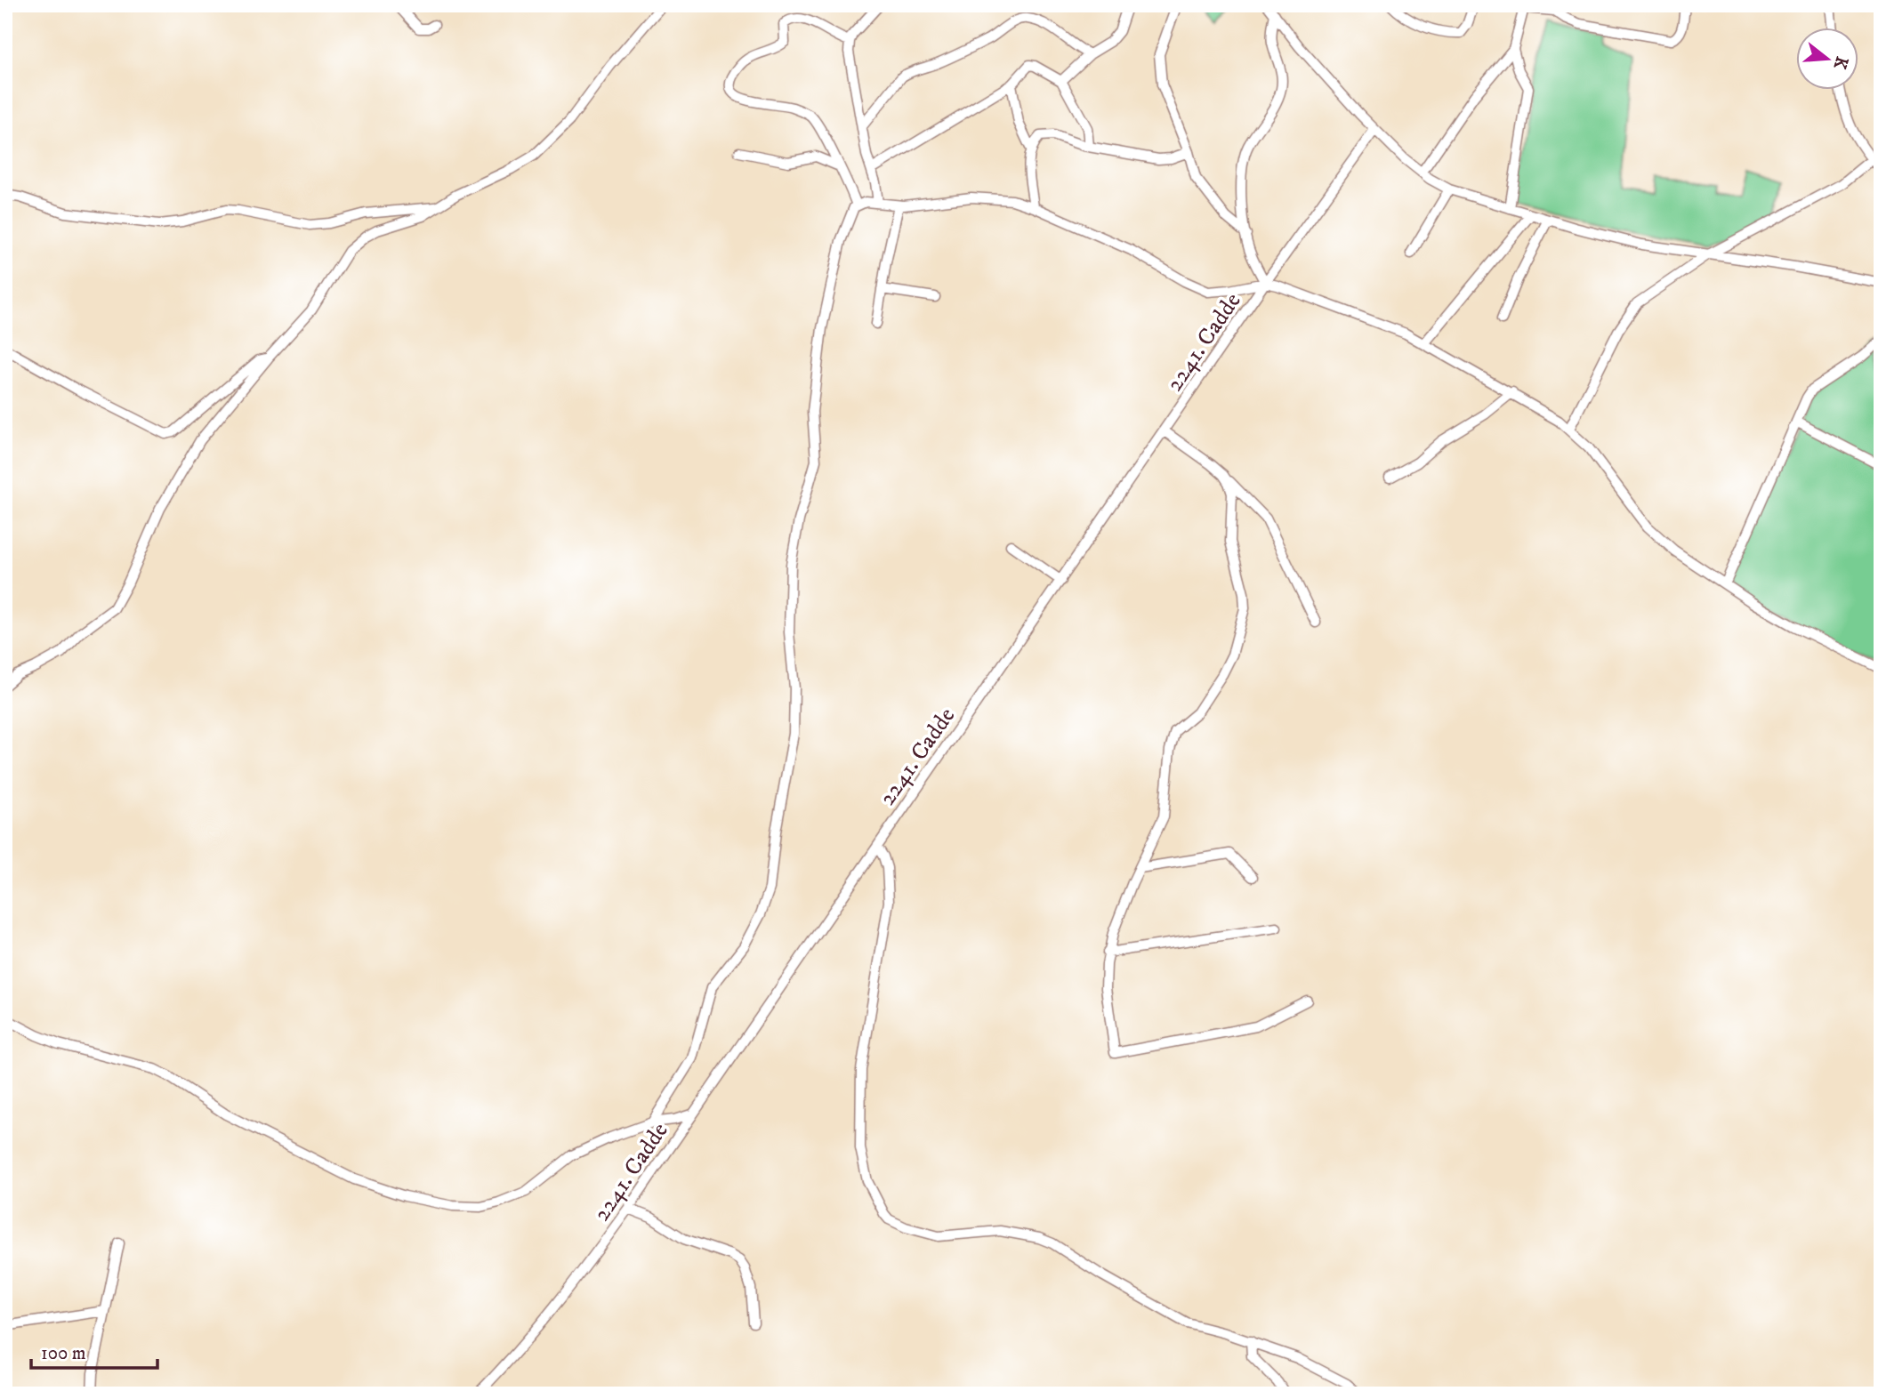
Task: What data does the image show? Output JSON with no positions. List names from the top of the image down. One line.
{"streets":{"street":["2241. Cadde"]},"scale_bar":"100 m","north":"right"}
